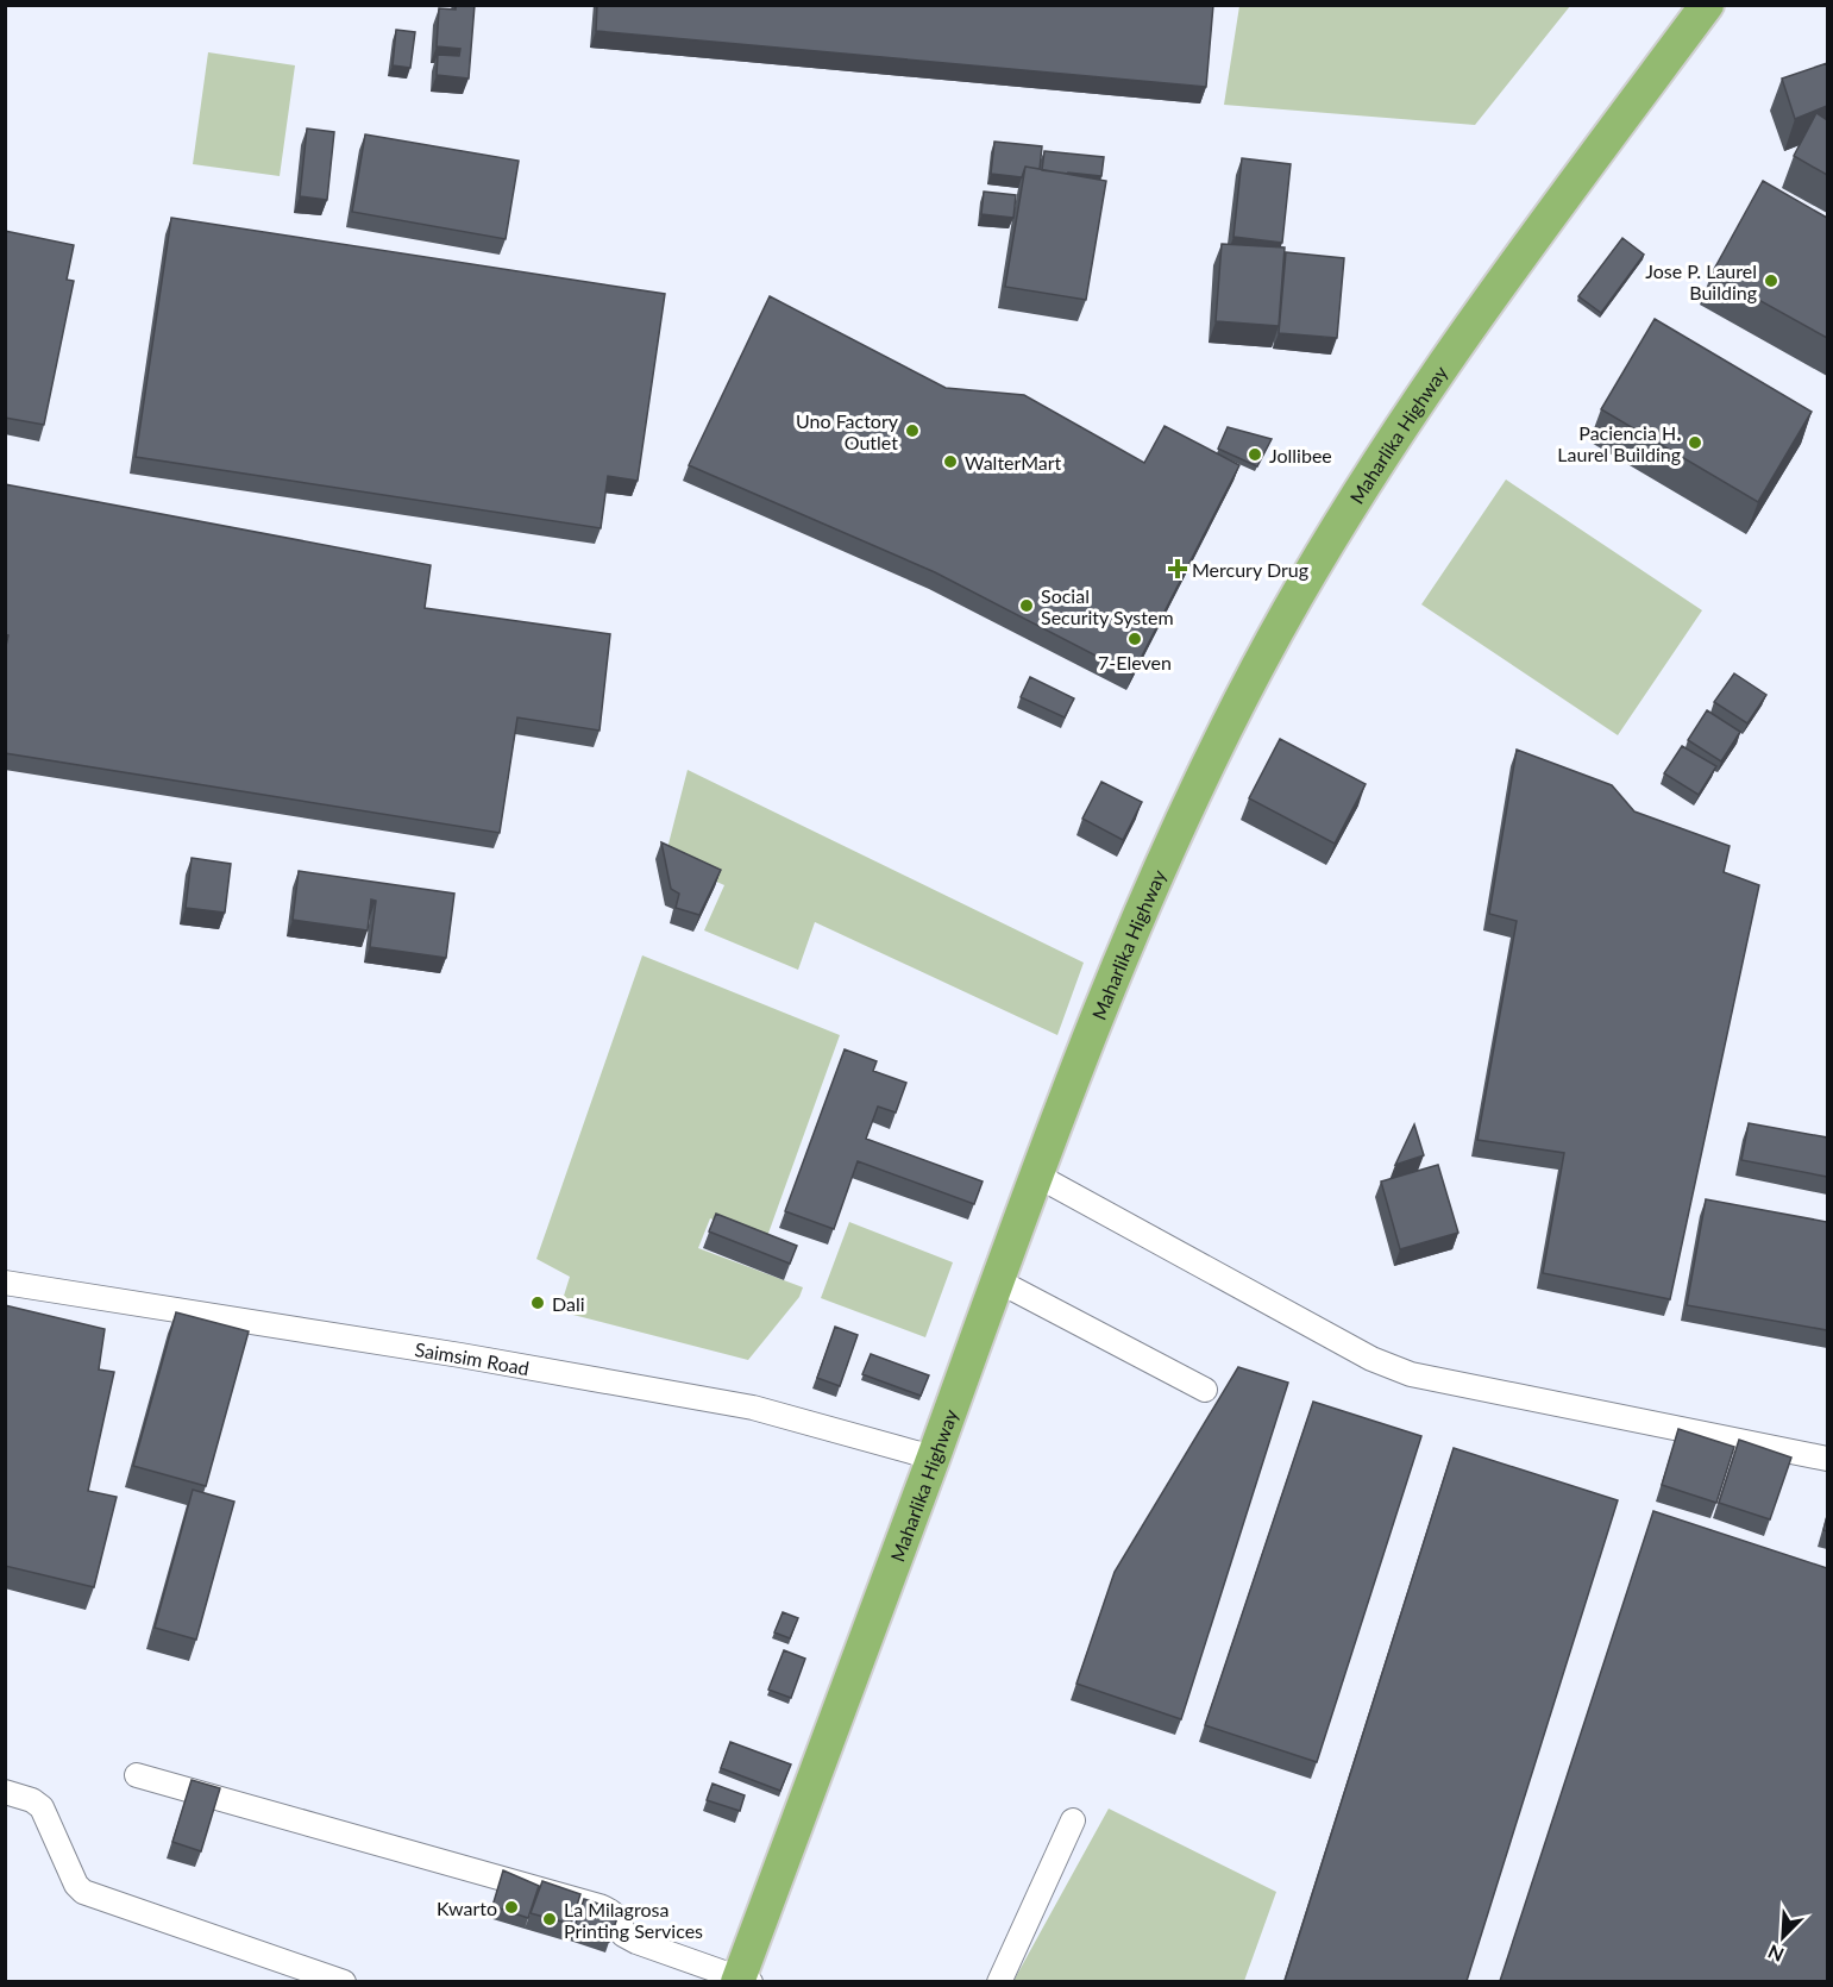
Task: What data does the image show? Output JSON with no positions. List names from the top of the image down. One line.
{"streets":{"highway":["Maharlika Highway"],"street":["Saimsim Road"]},"crossings":[["Maharlika Highway","Saimsim Road"]],"places":{"other":["Jose P. Laurel Building","Uno Factory Outlet","Paciencia H. Laurel Building","Jollibee","WalterMart","Social Security System","7-Eleven","Dali","Kwarto","La Milagrosa Printing Services"],"health":["Mercury Drug"]},"north":"bottom left"}
